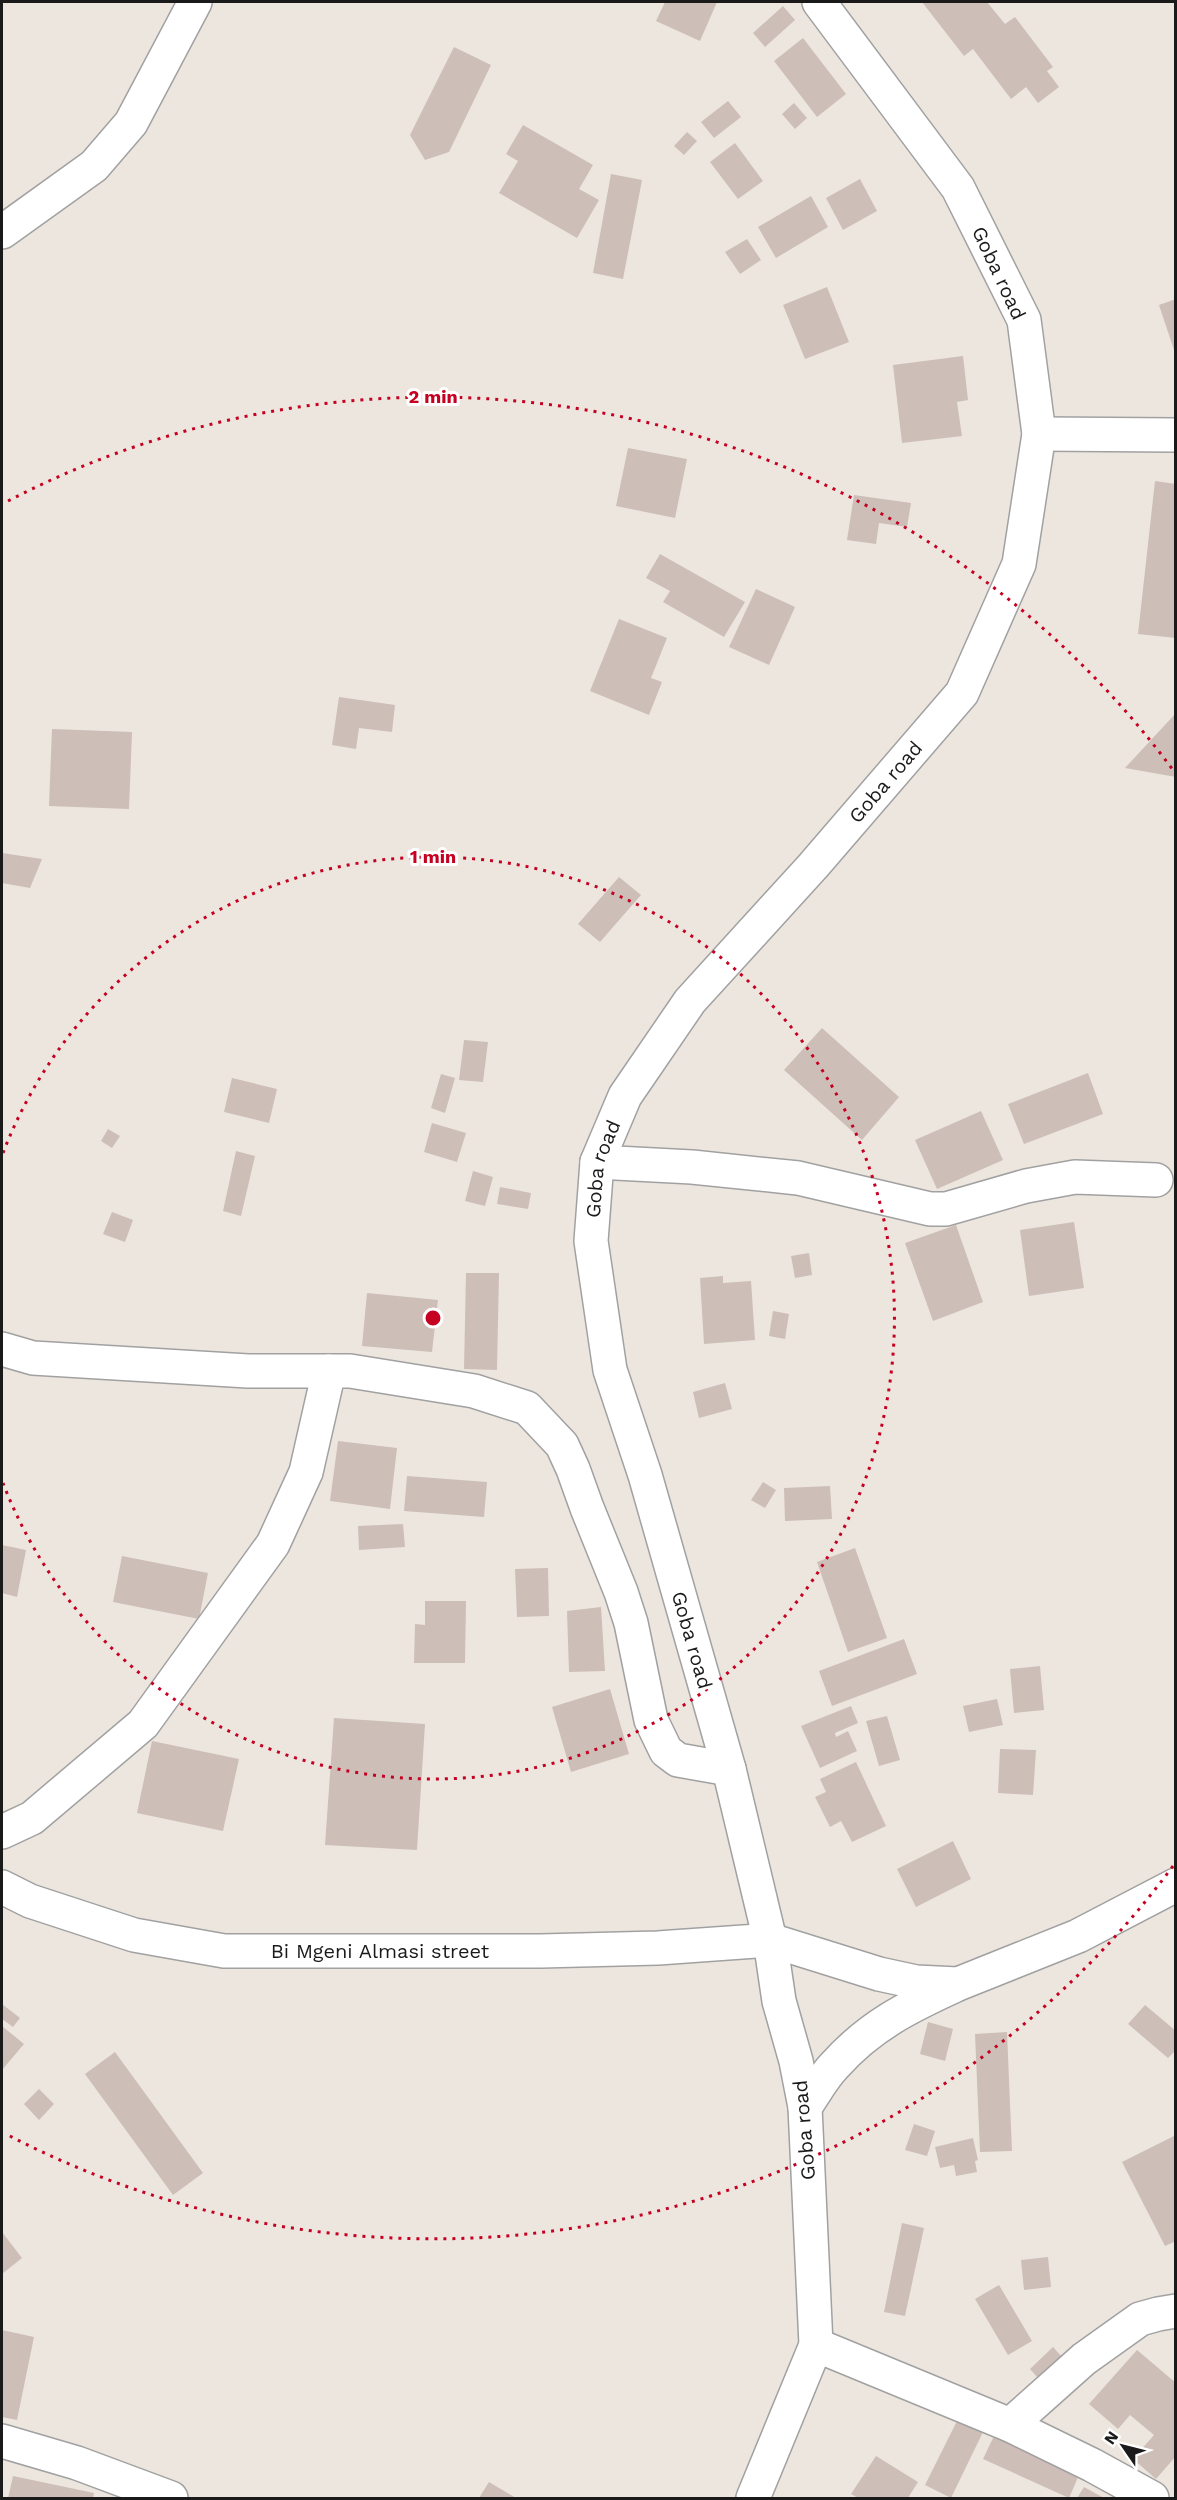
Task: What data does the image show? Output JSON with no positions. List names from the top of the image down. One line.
{"streets":{"street":["Goba road","Bi Mgeni Almasi street"]},"crossings":[["Goba road","Bi Mgeni Almasi street"]],"north":"top left","rings":["2 min","1 min"]}
